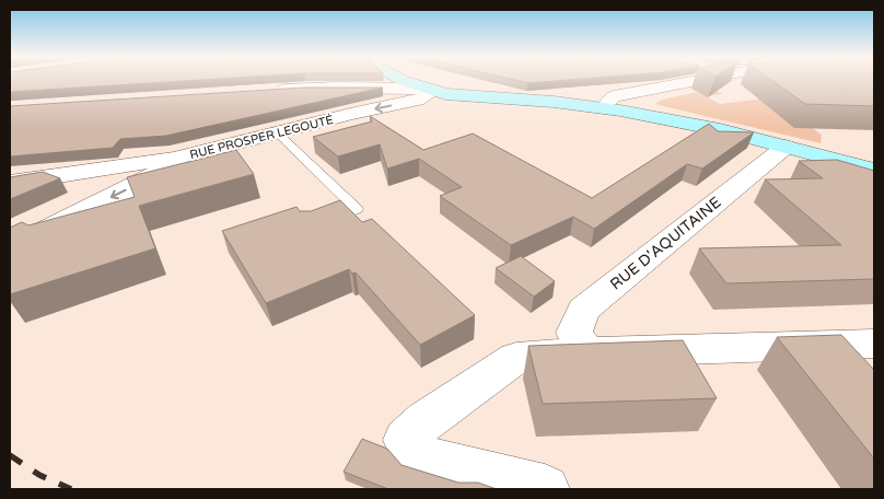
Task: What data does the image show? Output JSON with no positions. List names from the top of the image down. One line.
{"streets":{"street":["RUE PROSPER LEGOUTÉ","RUE D'AQUITAINE"]}}
